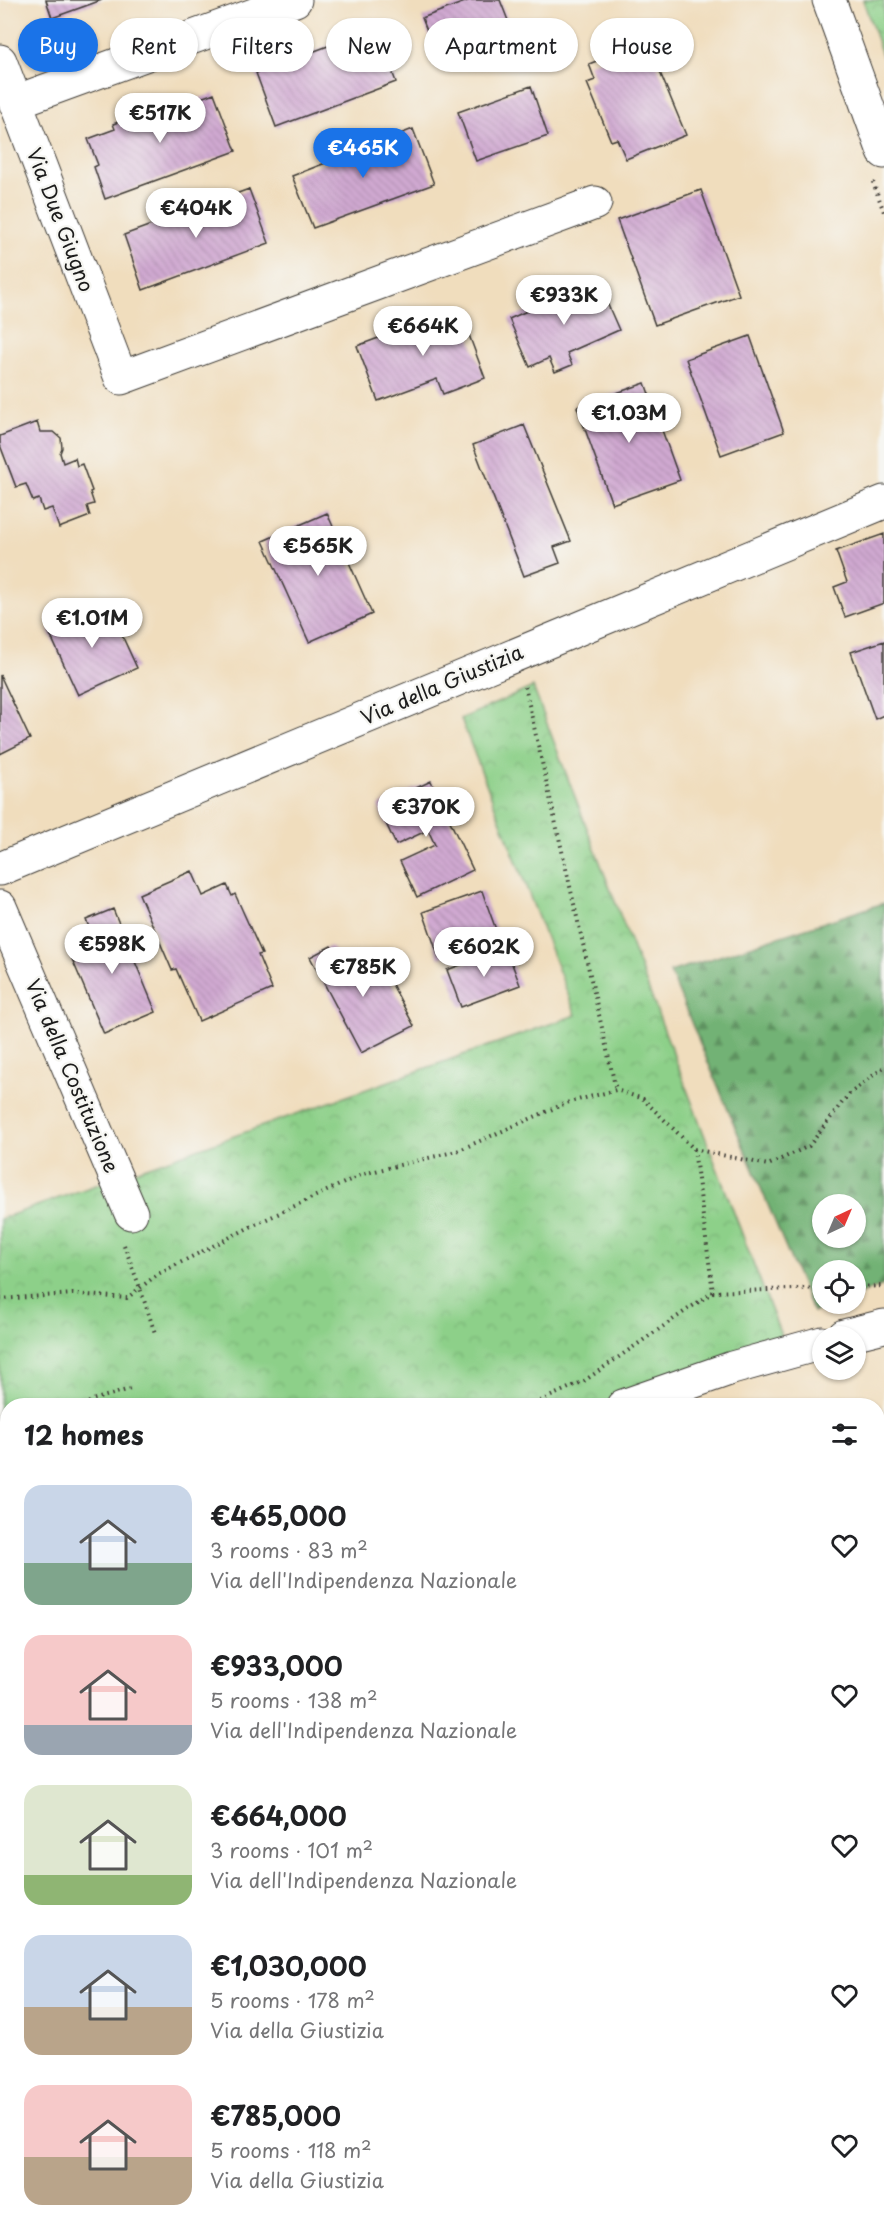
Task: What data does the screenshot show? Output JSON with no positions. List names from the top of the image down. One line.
{"streets":{"street":["Via Due Giugno","Via della Giustizia","Via della Costituzione"]},"north":"top right","page":{"chip":["Buy","Rent","Filters","New","Apartment","House"],"price":["€517K","€465K","€404K","€933K","€664K","€1.03M","€565K","€1.01M","€370K","€598K","€602K","€785K"],"heading":"12 homes","list":[{"name":"€465,000","note":"3 rooms · 83 m² · Via dell'Indipendenza Nazionale"},{"name":"€933,000","note":"5 rooms · 138 m² · Via dell'Indipendenza Nazionale"},{"name":"€664,000","note":"3 rooms · 101 m² · Via dell'Indipendenza Nazionale"},{"name":"€1,030,000","note":"5 rooms · 178 m² · Via della Giustizia"},{"name":"€785,000","note":"5 rooms · 118 m² · Via della Giustizia"}]}}
